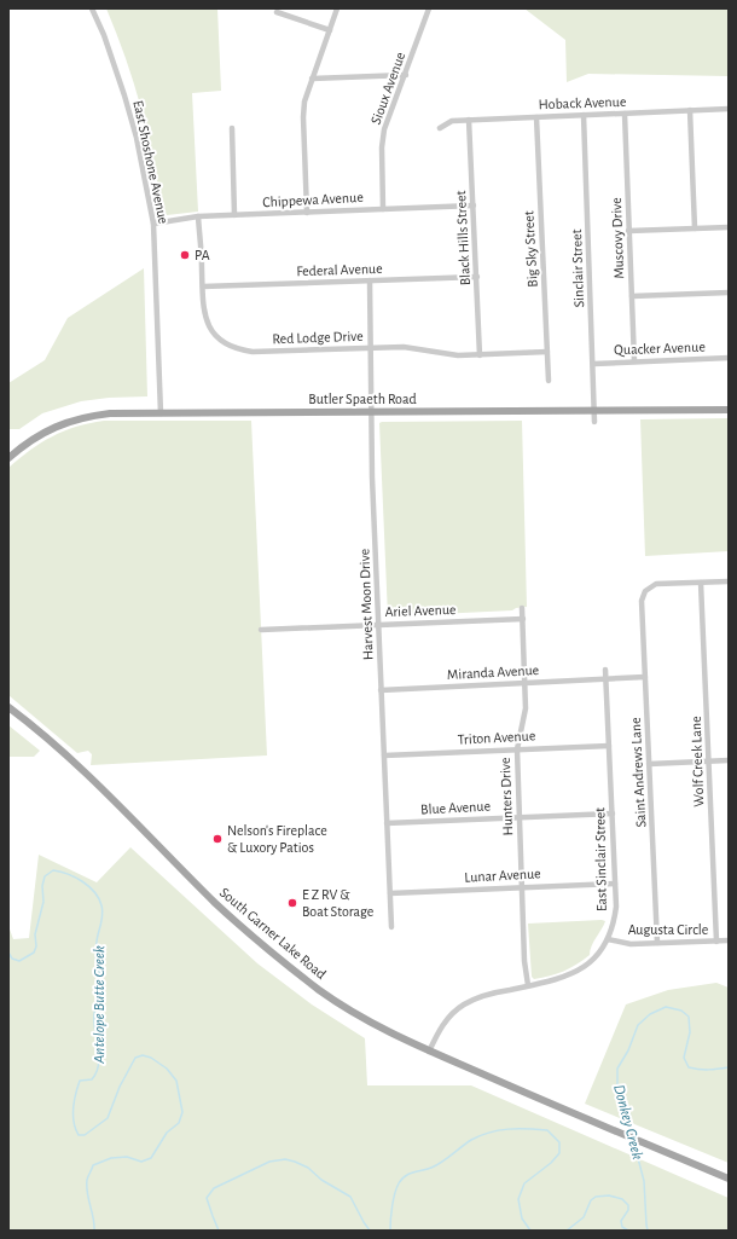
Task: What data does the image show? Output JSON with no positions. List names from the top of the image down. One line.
{"streets":{"main road":["Butler Spaeth Road","South Garner Lake Road"],"street":["Sioux Avenue","Hoback Avenue","East Shoshone Avenue","Chippewa Avenue","Black Hills Street","Muscovy Drive","Big Sky Street","Sinclair Street","Federal Avenue","Red Lodge Drive","Quacker Avenue","Harvest Moon Drive","Ariel Avenue","Miranda Avenue","Triton Avenue","Wolf Creek Lane","Saint Andrews Lane","Hunters Drive","Blue Avenue","East Sinclair Street","Lunar Avenue","Augusta Circle"]},"crossings":[["Sioux Avenue","Chippewa Avenue"],["Hoback Avenue","Black Hills Street"],["Hoback Avenue","Muscovy Drive"],["Hoback Avenue","Big Sky Street"],["Hoback Avenue","Sinclair Street"],["East Shoshone Avenue","Chippewa Avenue"],["East Shoshone Avenue","Butler Spaeth Road"],["Chippewa Avenue","Black Hills Street"],["Chippewa Avenue","Red Lodge Drive"],["Black Hills Street","Federal Avenue"],["Black Hills Street","Red Lodge Drive"],["Muscovy Drive","Quacker Avenue"],["Big Sky Street","Red Lodge Drive"],["Sinclair Street","Quacker Avenue"],["Sinclair Street","Butler Spaeth Road"],["Federal Avenue","Red Lodge Drive"],["Federal Avenue","Harvest Moon Drive"],["Red Lodge Drive","Harvest Moon Drive"],["Butler Spaeth Road","Harvest Moon Drive"],["Harvest Moon Drive","Ariel Avenue"],["Harvest Moon Drive","Miranda Avenue"],["Harvest Moon Drive","Triton Avenue"],["Harvest Moon Drive","Blue Avenue"],["Harvest Moon Drive","Lunar Avenue"],["Ariel Avenue","Hunters Drive"],["Miranda Avenue","Saint Andrews Lane"],["Miranda Avenue","Hunters Drive"],["Miranda Avenue","East Sinclair Street"],["Triton Avenue","Hunters Drive"],["Triton Avenue","East Sinclair Street"],["Wolf Creek Lane","Saint Andrews Lane"],["Wolf Creek Lane","Augusta Circle"],["Saint Andrews Lane","Augusta Circle"],["Hunters Drive","Blue Avenue"],["Hunters Drive","East Sinclair Street"],["Hunters Drive","Lunar Avenue"],["Blue Avenue","East Sinclair Street"],["East Sinclair Street","Lunar Avenue"],["East Sinclair Street","Augusta Circle"],["East Sinclair Street","South Garner Lake Road"]],"water":["Antelope Butte Creek","Donkey Creek"],"places":["PA","Nelson's Fireplace & Luxory Patios","E Z RV & Boat Storage"]}
